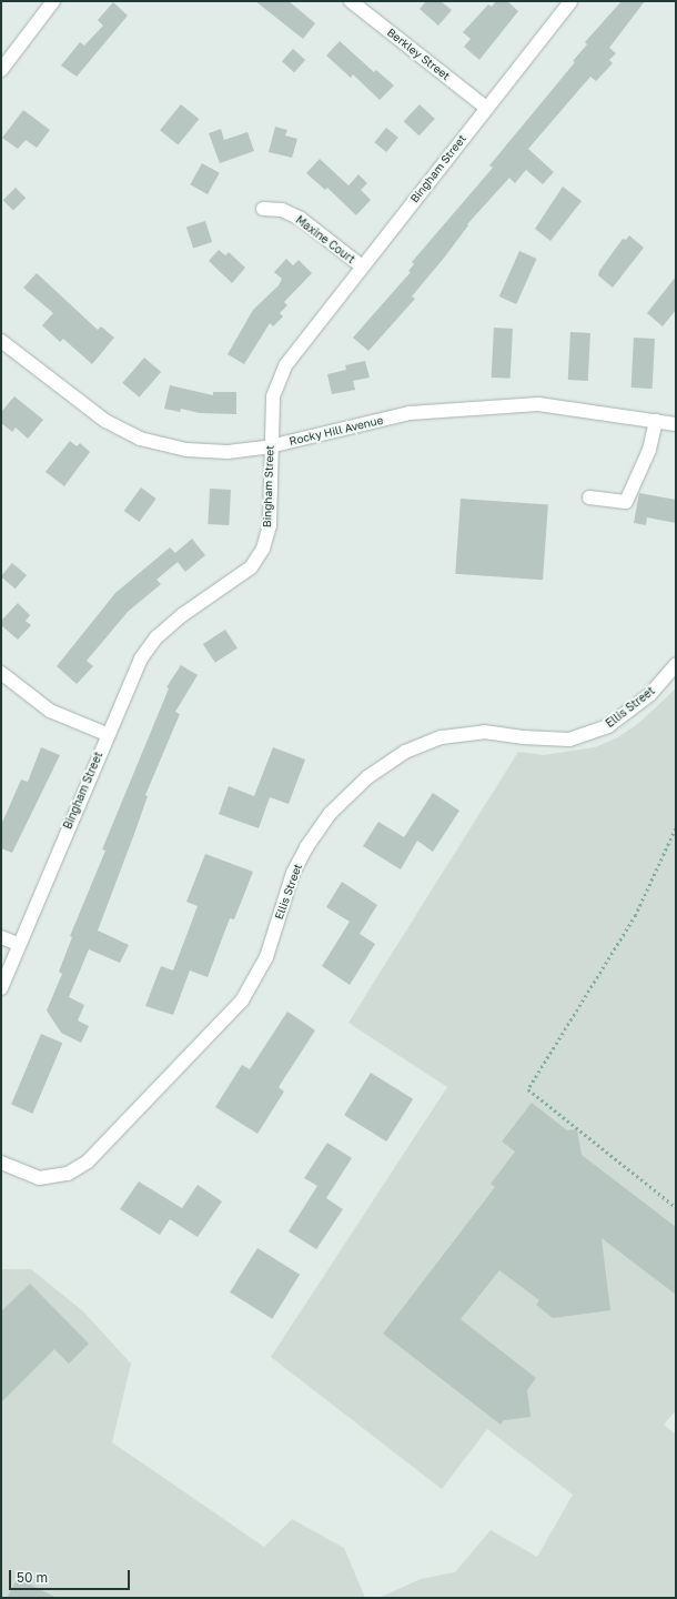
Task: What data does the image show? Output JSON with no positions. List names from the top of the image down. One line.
{"streets":{"street":["Berkley Street","Bingham Street","Maxine Court","Rocky Hill Avenue","Ellis Street"]},"crossings":[["Berkley Street","Bingham Street"],["Bingham Street","Maxine Court"],["Bingham Street","Rocky Hill Avenue"]],"scale_bar":"50 m"}
